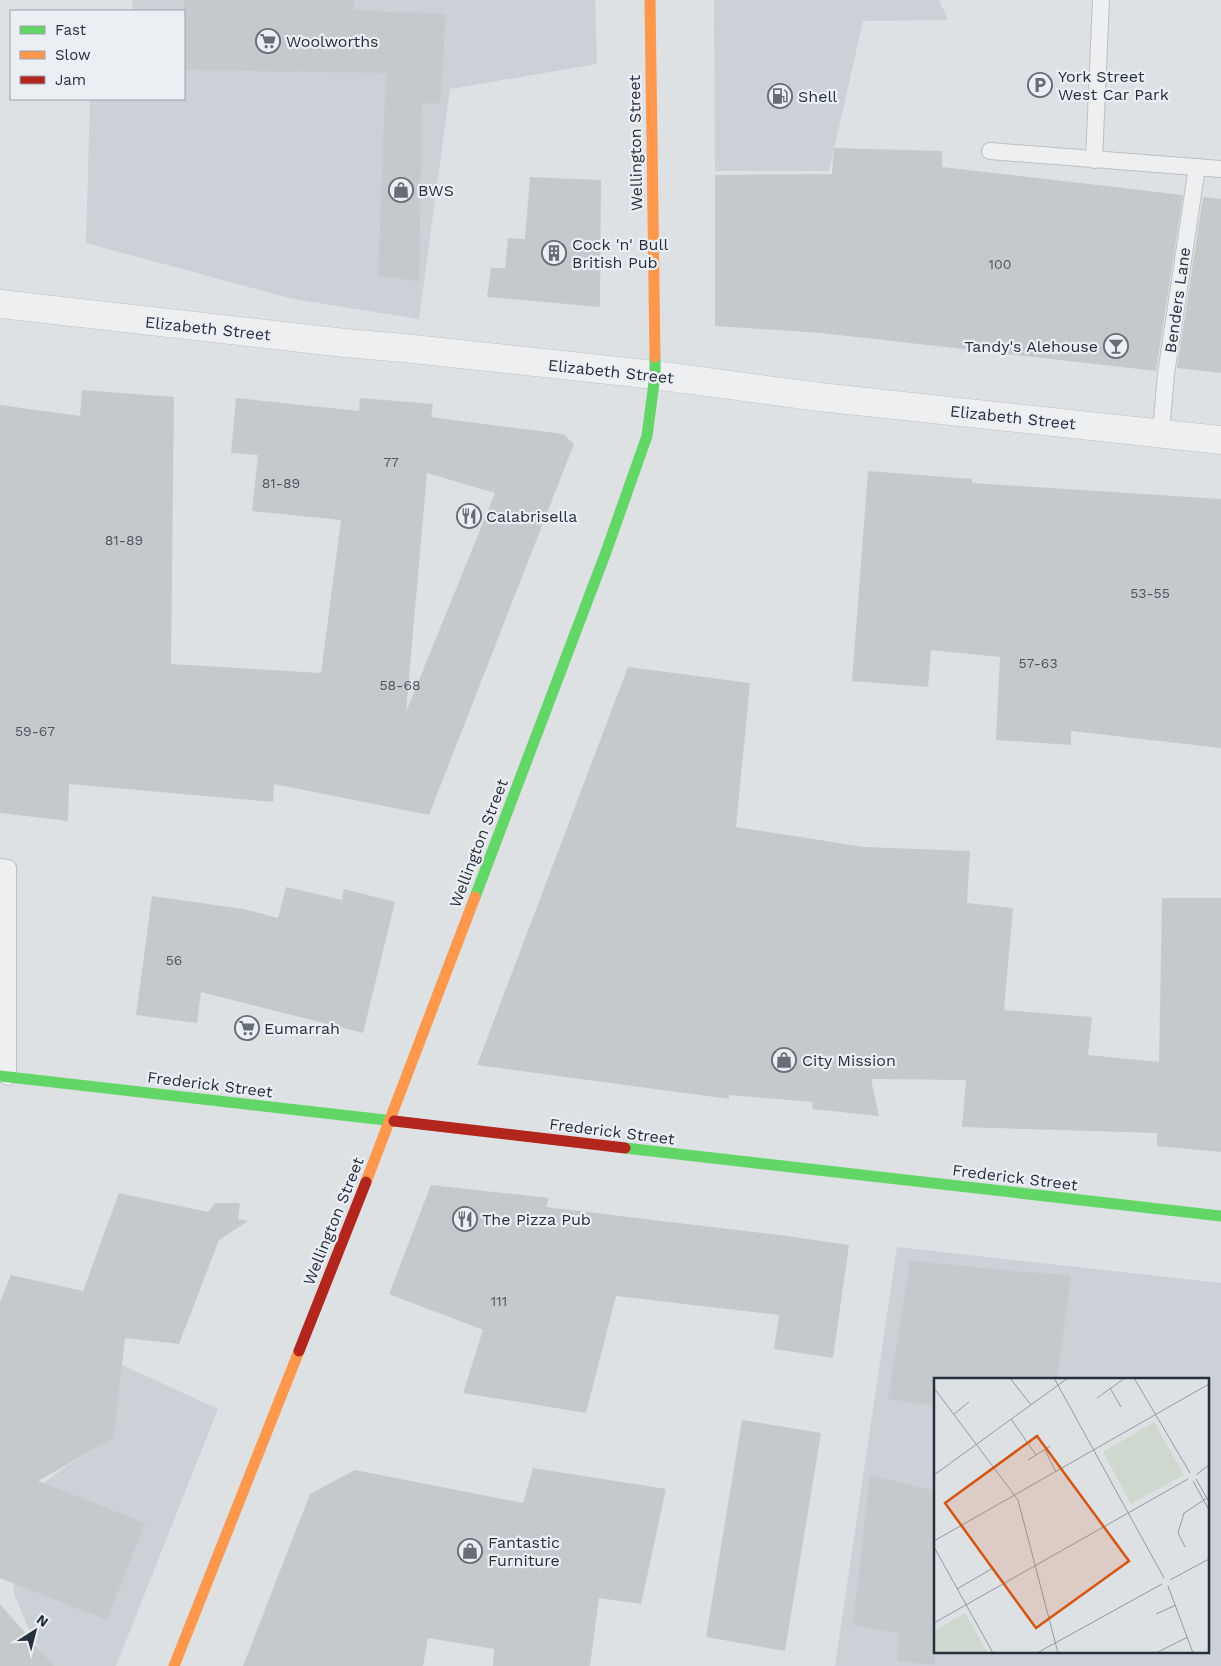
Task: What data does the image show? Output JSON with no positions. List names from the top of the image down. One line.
{"streets":{"main road":["Wellington Street","Frederick Street"],"street":["Elizabeth Street"],"lane":["Benders Lane"]},"crossings":[["Wellington Street","Elizabeth Street"],["Wellington Street","Frederick Street"],["Benders Lane","Elizabeth Street"]],"places":{"supermarket":["Woolworths","Eumarrah"],"parking":["York Street West Car Park"],"fuel station":["Shell"],"shop":["BWS","City Mission","Fantastic Furniture"],"building":["Cock 'n' Bull British Pub"],"bar":["Tandy's Alehouse"],"restaurant":["Calabrisella","The Pizza Pub"]},"house_numbers":["100","77","81-89","81-89","53-55","57-63","58-68","59-67","56","111"],"legend":["Fast","Slow","Jam"],"north":"top right"}
